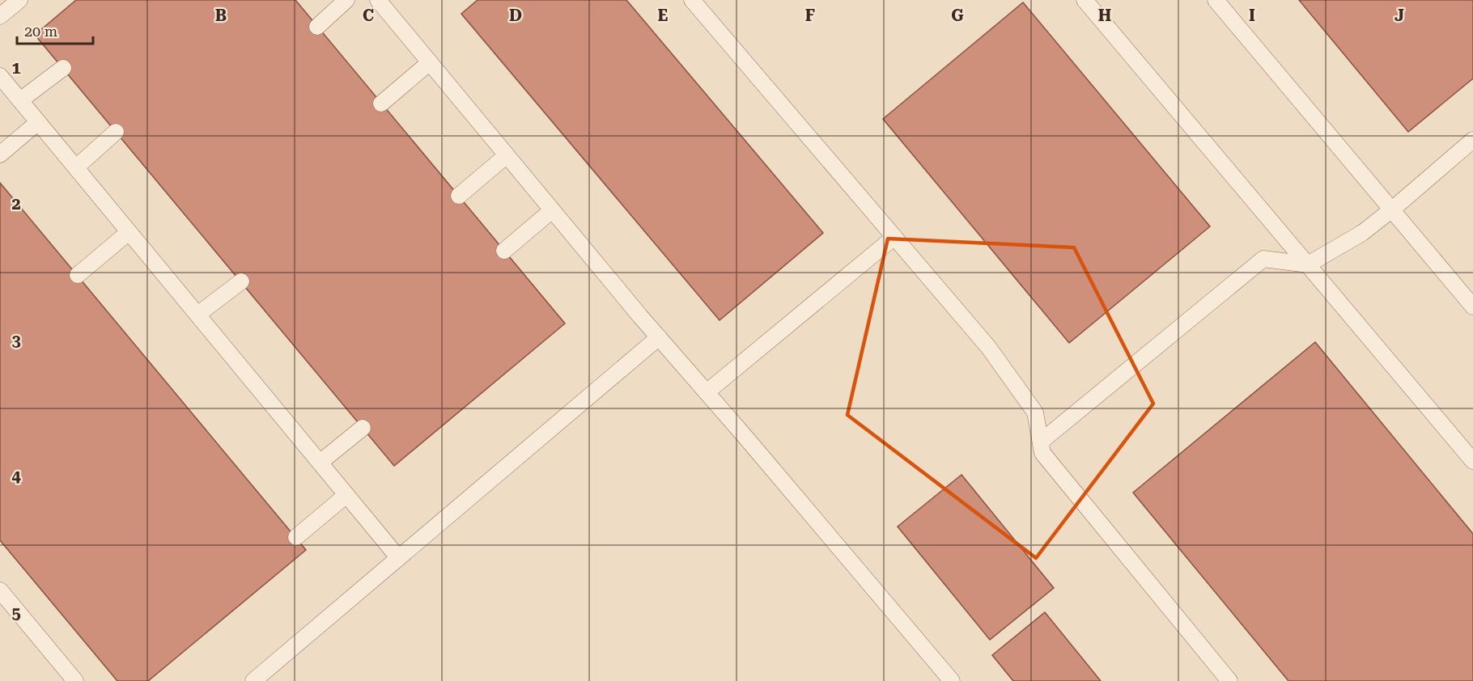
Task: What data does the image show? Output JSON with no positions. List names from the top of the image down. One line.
{"scale_bar":"20 m","grid":{"columns":["B","C","D","E","F","G","H","I","J"],"rows":["1","2","3","4","5"]}}
